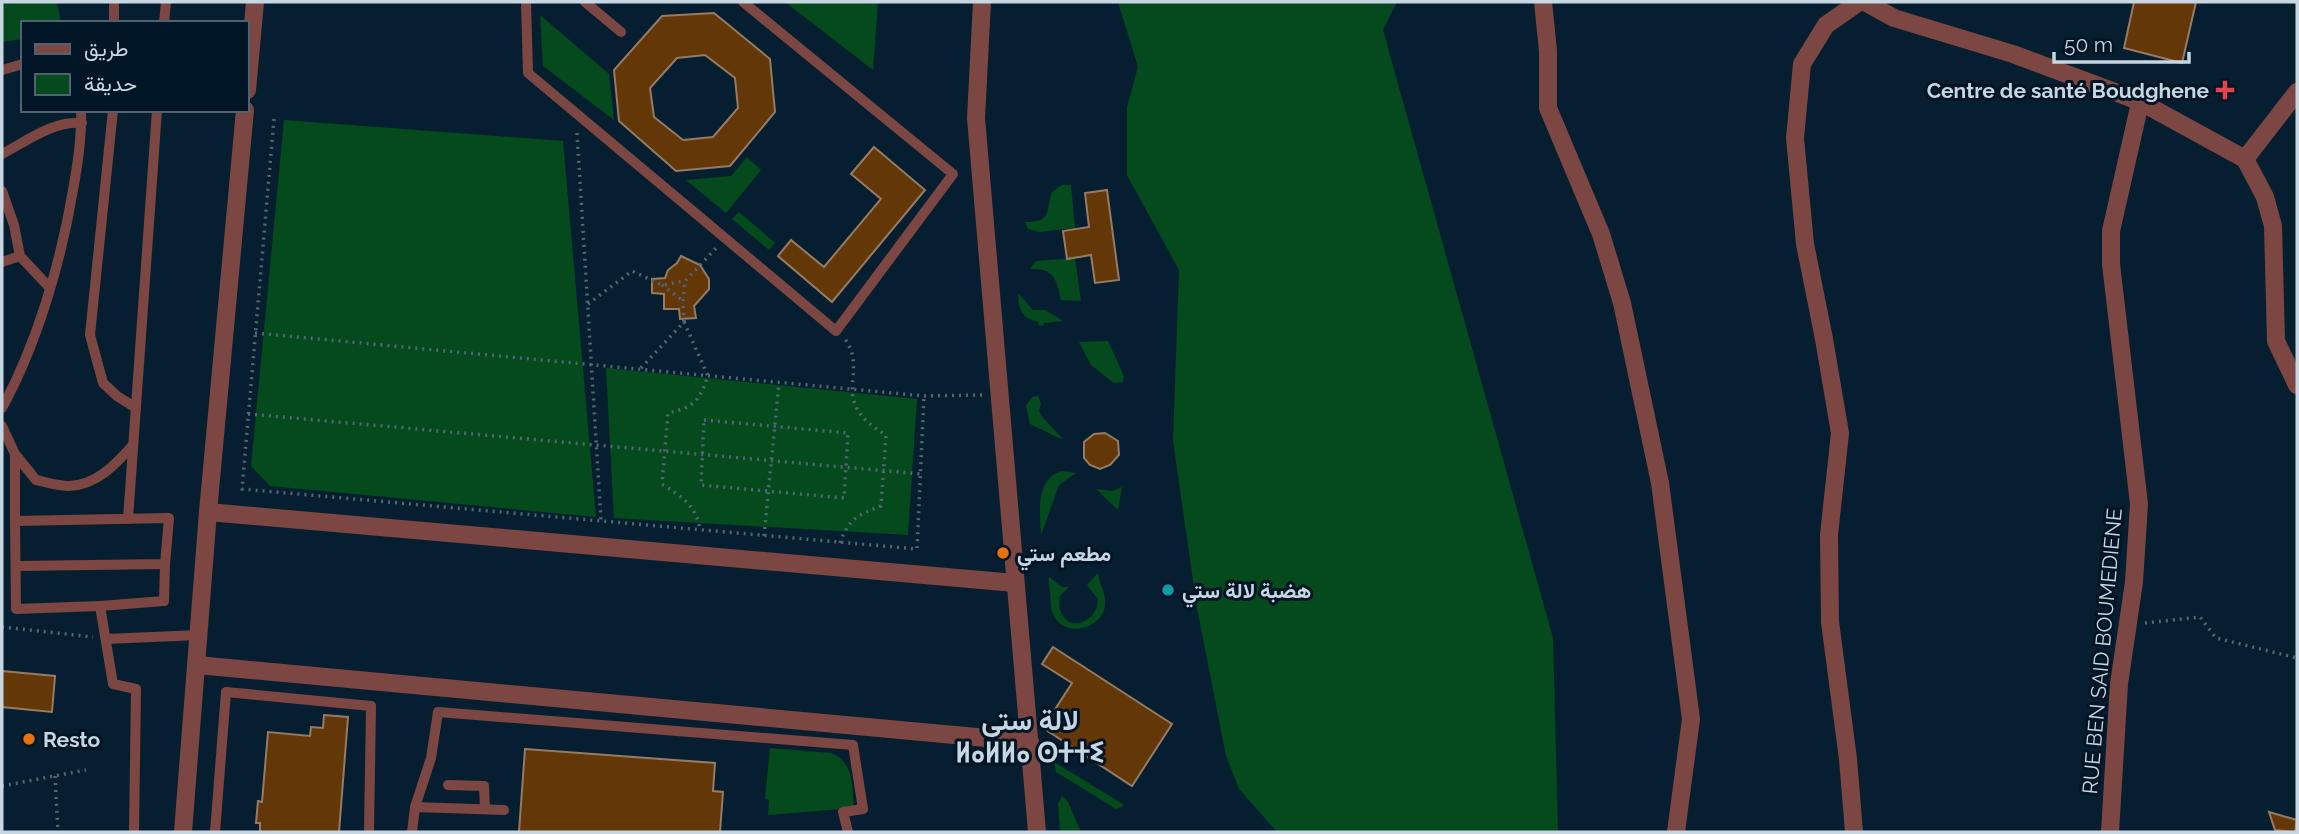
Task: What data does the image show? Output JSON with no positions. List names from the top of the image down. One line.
{"streets":{"street":["RUE BEN SAID BOUMEDIENE"]},"districts":["لالة ستي ⵍⴰⵍⵍⴰ ⵙⵜⵜⵉ"],"places":{"health":["Centre de santé Boudghene"],"other":["مطعم ستي","هضبة لالة ستي","Resto"]},"legend":["طريق","حديقة"],"scale_bar":"50 m"}
